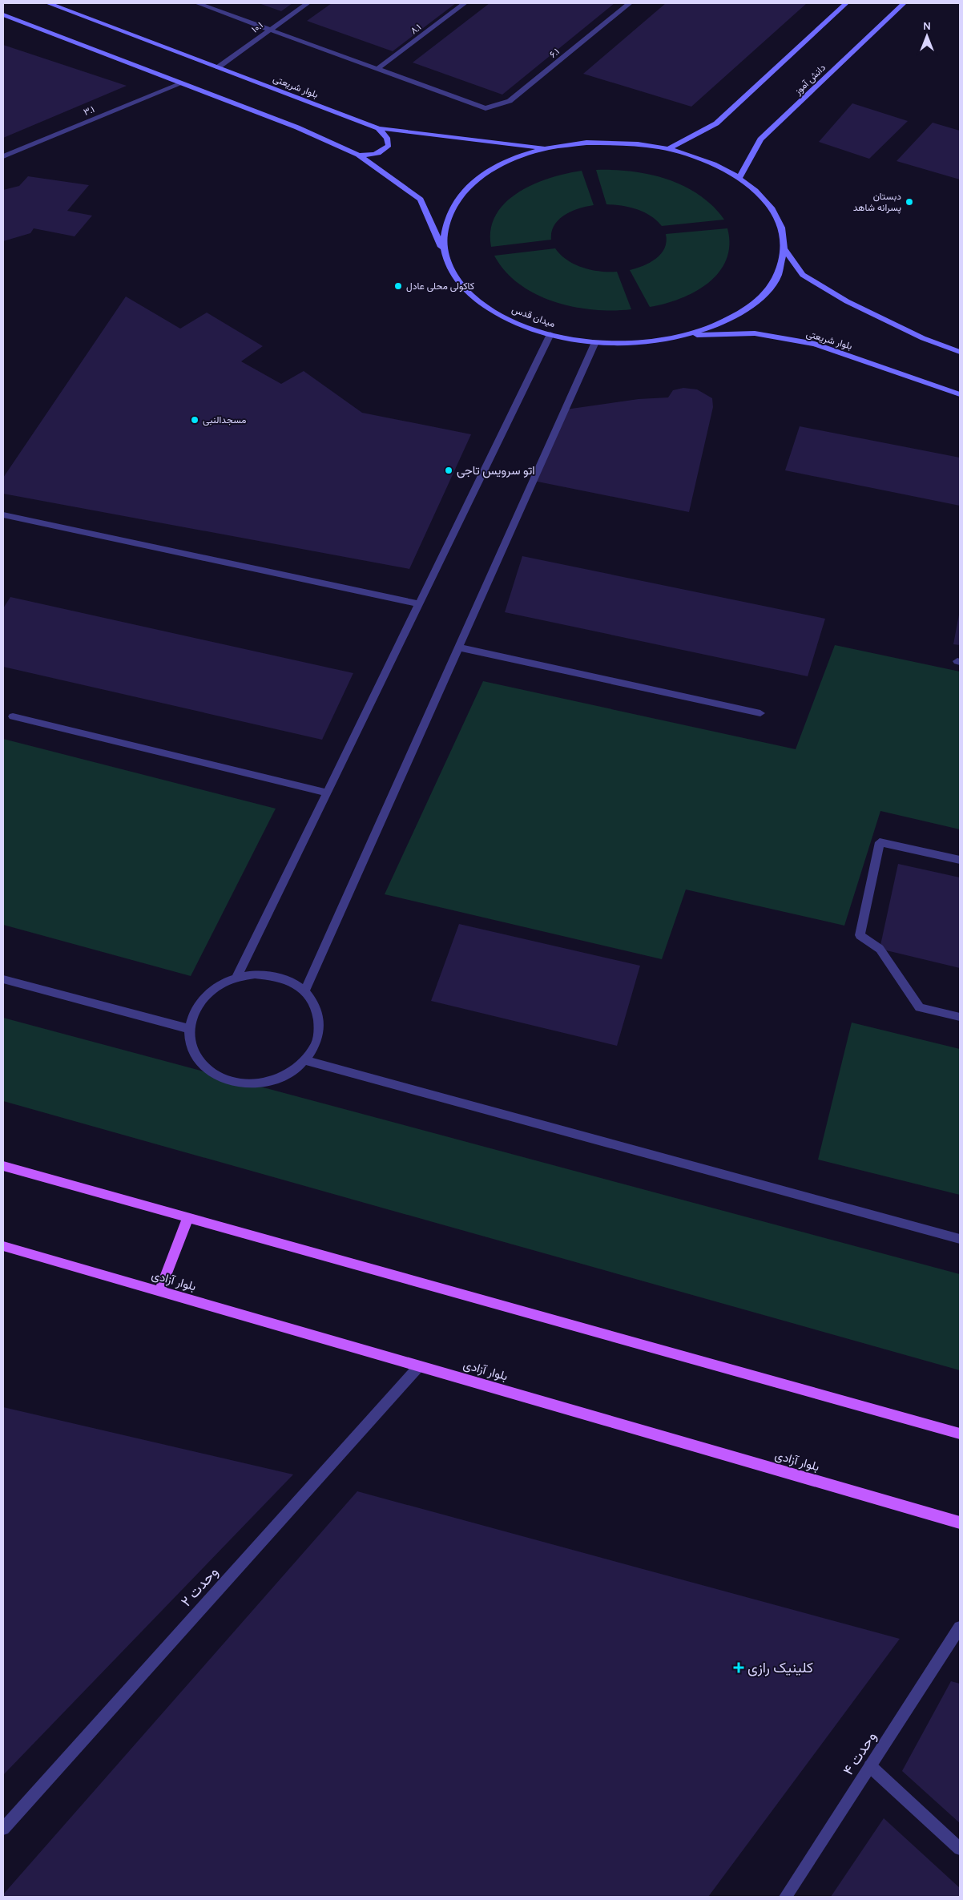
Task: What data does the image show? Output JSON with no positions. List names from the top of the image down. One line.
{"streets":{"main road":["دانش آموز","بلوار شریعتی","میدان قدس","بلوار آزادی"],"street":["۱۰.۱","۸.۱","۶.۱","۳.۱","وحدت ۲","وحدت ۴"]},"crossings":[["۱۰.۱","بلوار شریعتی"],["۸.۱","۶.۱"],["دانش آموز","میدان قدس"],["بلوار شریعتی","میدان قدس"],["بلوار آزادی","وحدت ۲"]],"places":{"other":["دبستان پسرانه شاهد","کاکولی محلی عادل","مسجدالنبی","اتو سرویس تاجی"],"health":["کلینیک رازی"]},"north":"top"}
